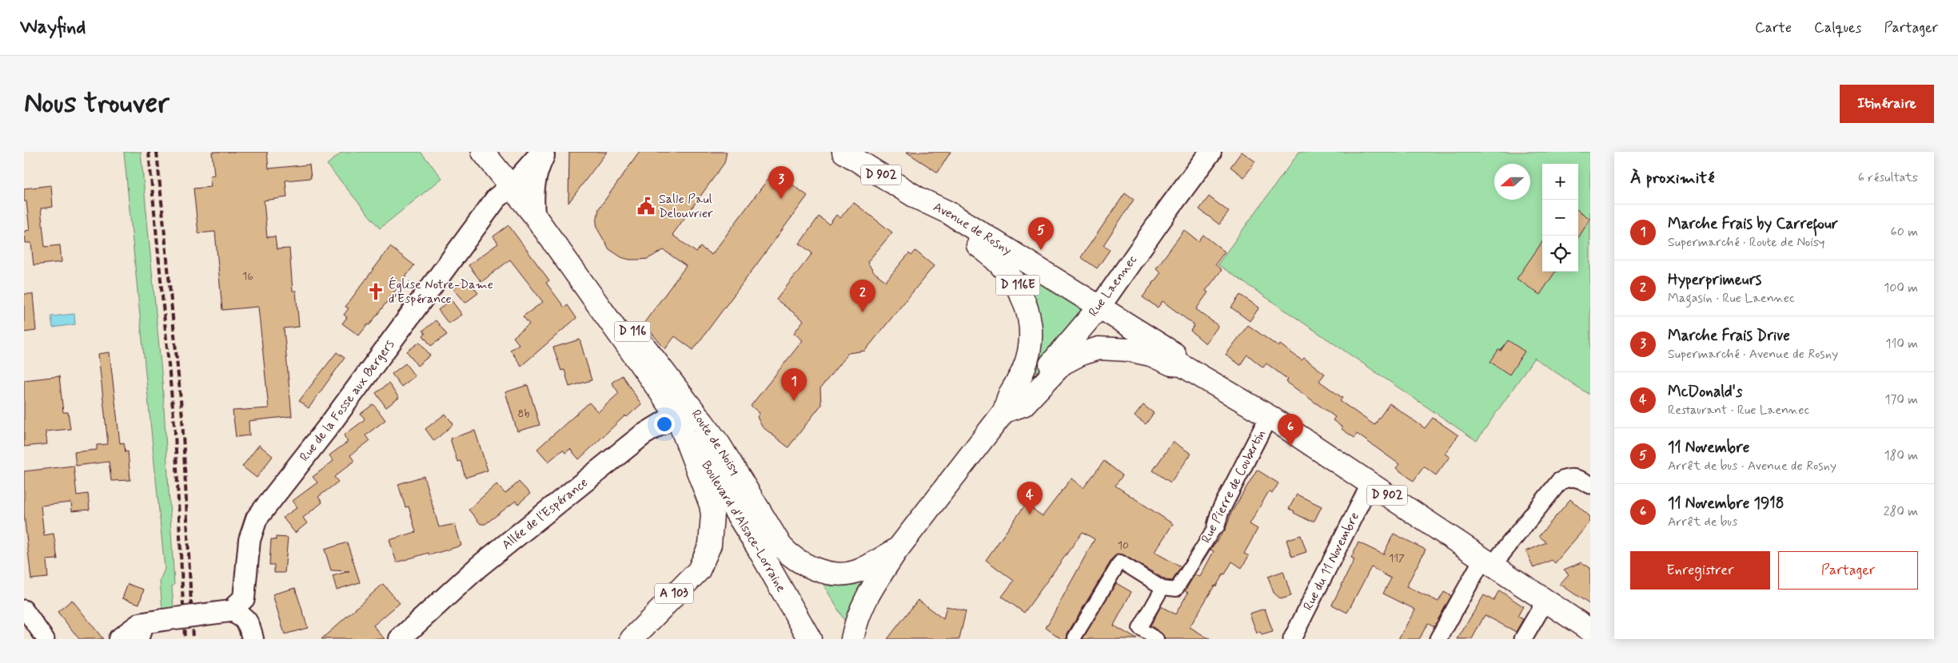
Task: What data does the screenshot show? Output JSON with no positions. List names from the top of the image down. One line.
{"streets":{"main road":["D 902","Avenue de Rosny","D 116E","Rue Laennec","D 116","Route de Noisy","Boulevard d'Alsace-Lorraine","A 103"],"street":["Rue de la Fosse aux Bergers","Rue Pierre de Coubertin","Allée de l'Espérance","Rue du 11 Novembre"]},"crossings":[["D 902","Avenue de Rosny"],["D 902","Rue Laennec"],["D 902","Rue Pierre de Coubertin"],["D 902","Rue du 11 Novembre"],["Avenue de Rosny","Rue Laennec"],["Rue Laennec","Route de Noisy"],["Rue de la Fosse aux Bergers","Route de Noisy"],["Route de Noisy","Allée de l'Espérance"],["Route de Noisy","Boulevard d'Alsace-Lorraine"],["Route de Noisy","A 103"],["Allée de l'Espérance","Boulevard d'Alsace-Lorraine"],["Allée de l'Espérance","A 103"],["Boulevard d'Alsace-Lorraine","A 103"]],"places":{"public building":["Salle Paul Delouvrier"],"church":["Église Notre-Dame d'Espérance"]},"house_numbers":["16","8b","10","117"],"north":"left","page":{"header":"Wayfind","nav":["Carte","Calques","Partager"],"buttons":["Itinéraire",["Enregistrer","Partager"]],"title":"Nous trouver","heading":["À proximité","6 résultats"],"map_buttons":["+","−"],"pins":["3","5","2","1","6","4"],"list":[{"mark":"1","name":"Marche Frais by Carrefour","note":"Supermarché · Route de Noisy","value":"60 m"},{"mark":"2","name":"Hyperprimeurs","note":"Magasin · Rue Laennec","value":"100 m"},{"mark":"3","name":"Marche Frais Drive","note":"Supermarché · Avenue de Rosny","value":"110 m"},{"mark":"4","name":"McDonald's","note":"Restaurant · Rue Laennec","value":"170 m"},{"mark":"5","name":"11 Novembre","note":"Arrêt de bus · Avenue de Rosny","value":"180 m"},{"mark":"6","name":"11 Novembre 1918","note":"Arrêt de bus","value":"280 m"}]}}
